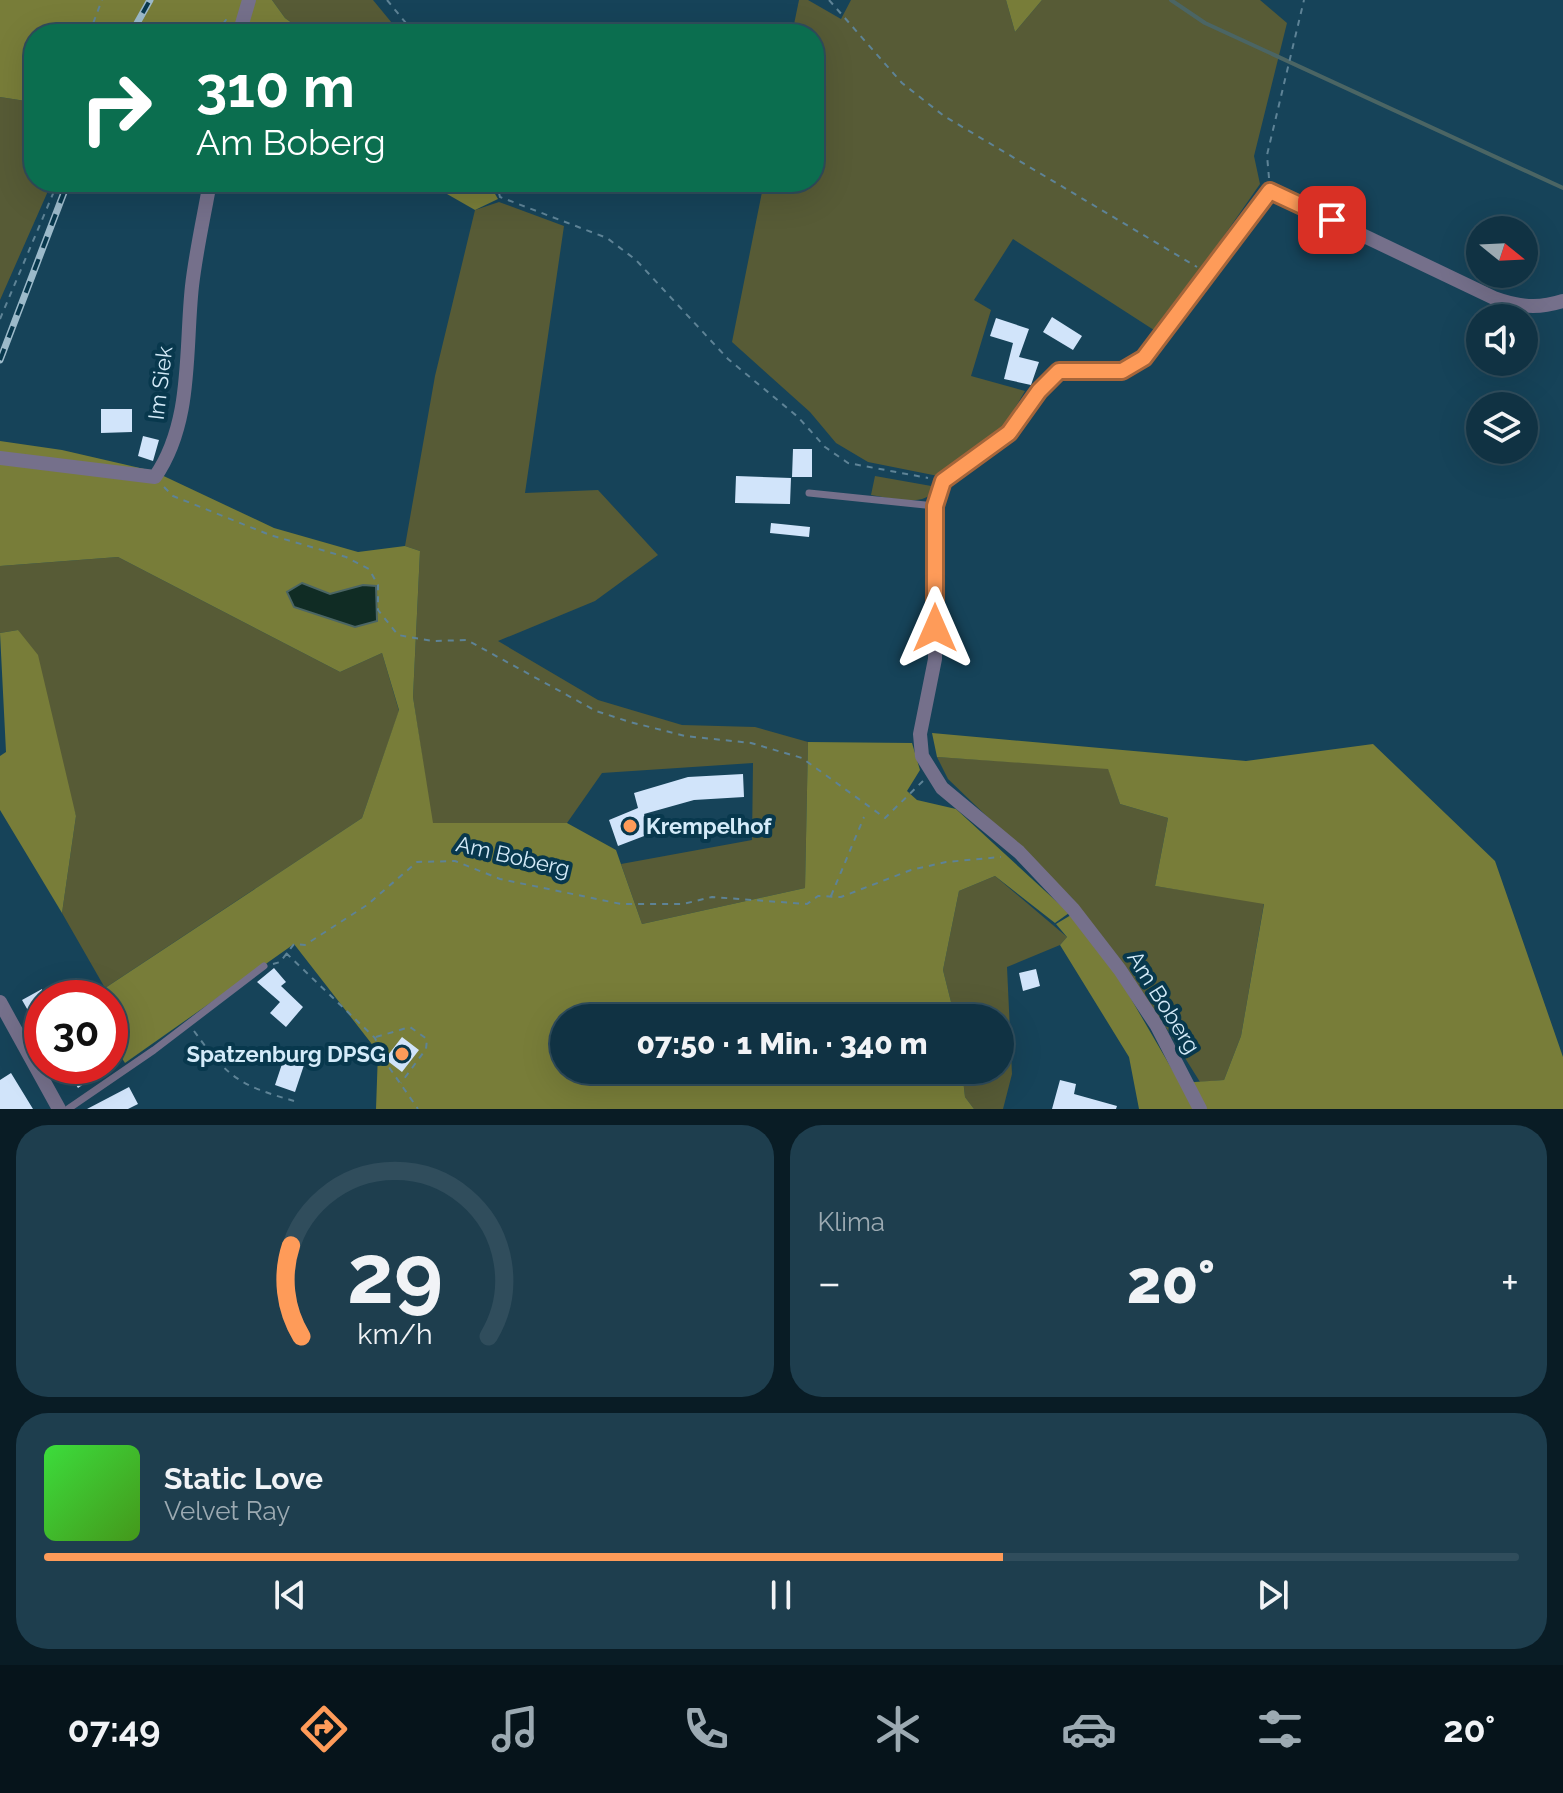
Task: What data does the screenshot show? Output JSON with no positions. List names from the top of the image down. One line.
{"streets":{"street":["Im Siek","Am Boberg"]},"places":["Krempelhof","Spatzenburg DPSG"],"north":"right","page":{"turn":["310 m","Am Boberg"],"limit":"30","trip":"07:50 · 1 Min. · 340 m","tile":"Klima","heat":["−","20°","+"],"song":["Static Love","Velvet Ray"],"tabs":["07:49","20°"],"gauge":["29","km/h"]}}
